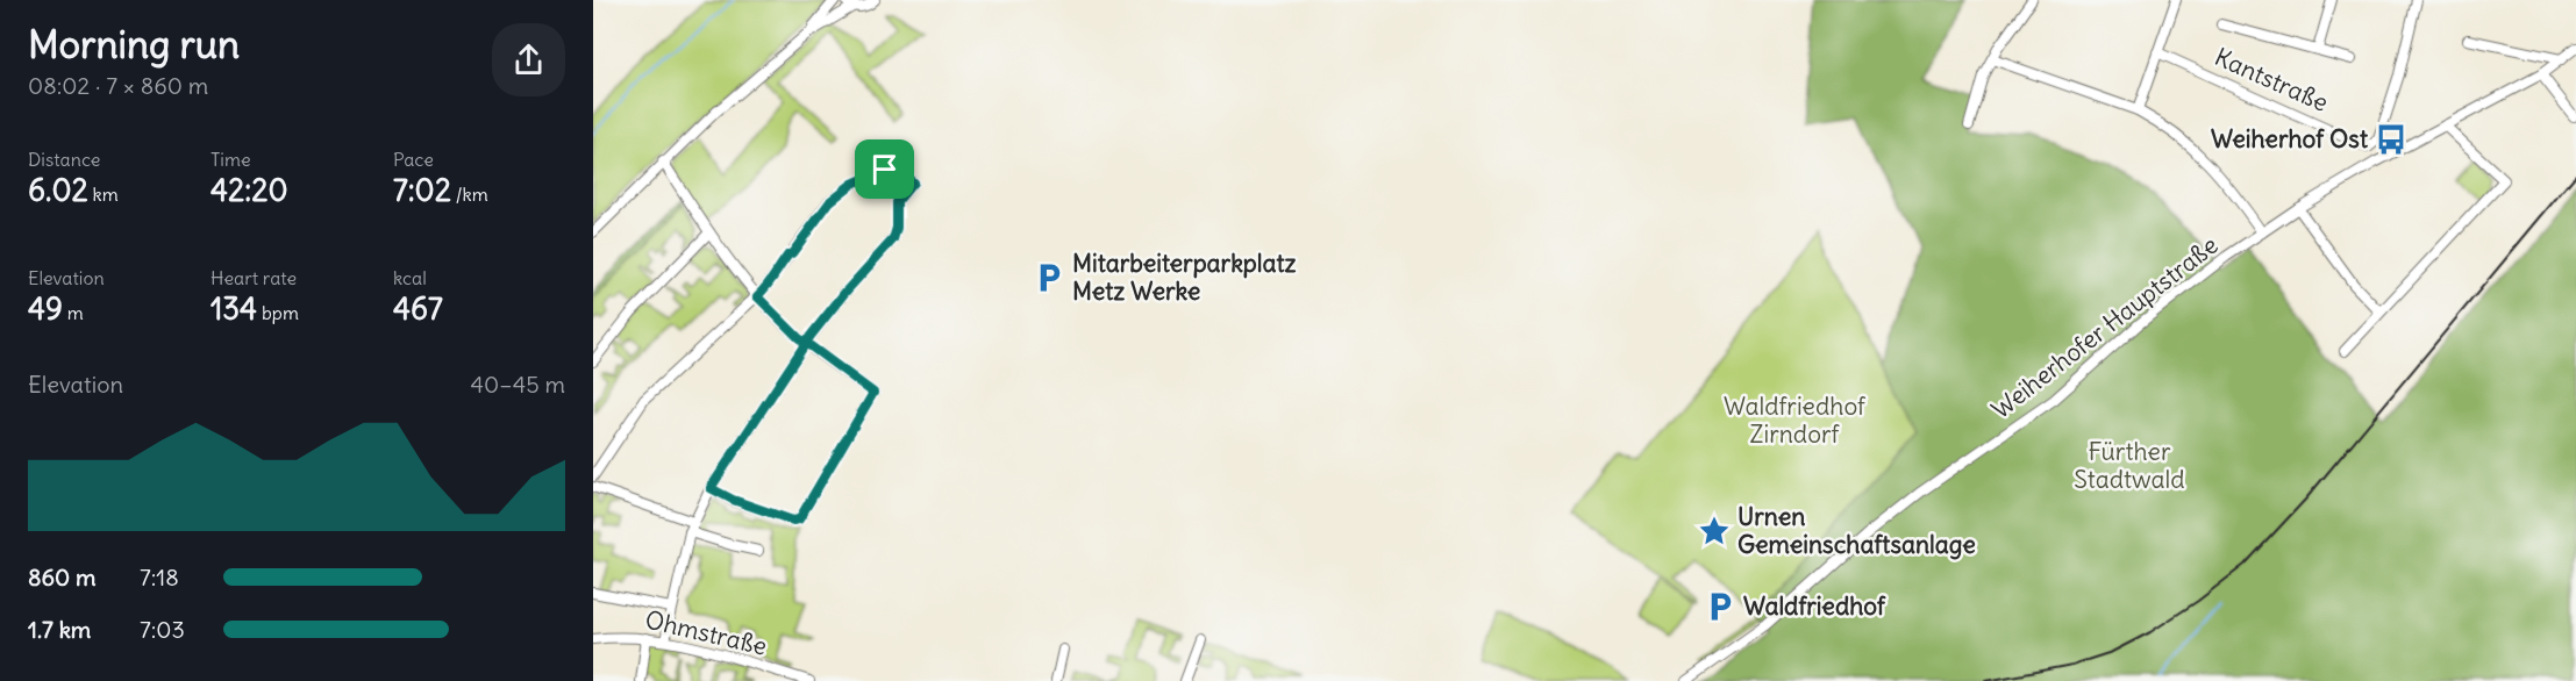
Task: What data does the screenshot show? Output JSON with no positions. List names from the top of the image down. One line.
{"streets":{"street":["Kantstraße","Weiherhofer Hauptstraße","Ohmstraße"]},"parks":["Waldfriedhof Zirndorf","Fürther Stadtwald"],"places":{"bus stop":["Weiherhof Ost"],"parking":["Mitarbeiterparkplatz Metz Werke","Waldfriedhof"],"place":["Urnen Gemeinschaftsanlage"]},"page":{"heading":["Morning run","08:02 · 7 × 860 m"],"stats":[["Distance","6.02 km"],["Time","42:20"],["Pace","7:02 /km"],["Elevation","49 m"],["Heart rate","134 bpm"],["kcal","467"]],"chart":["Elevation","40–45 m"],"list":[{"name":"860 m","note":"7:18"},{"name":"1.7 km","note":"7:03"}]}}
